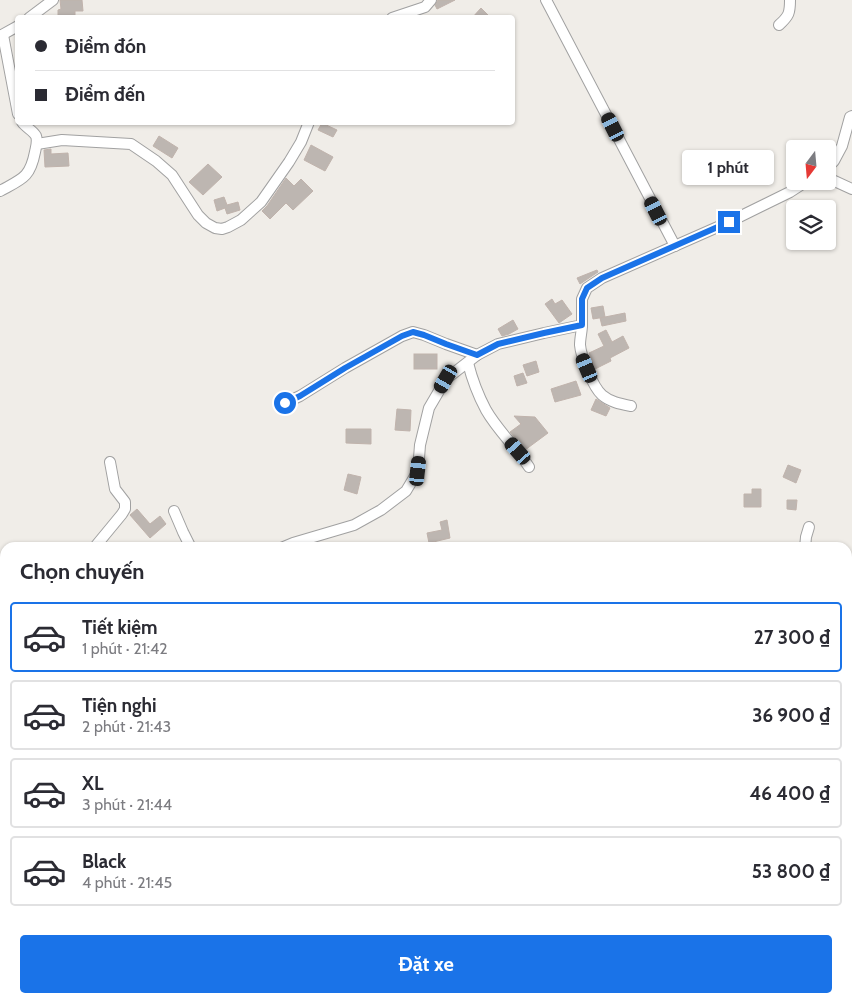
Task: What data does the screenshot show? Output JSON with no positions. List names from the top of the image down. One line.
{"north":"bottom","page":{"banner":["Điểm đón","Điểm đến"],"bubble":"1 phút","heading":"Chọn chuyến","list":[{"name":"Tiết kiệm","note":"1 phút · 21:42","value":"27 300 ₫"},{"name":"Tiện nghi","note":"2 phút · 21:43","value":"36 900 ₫"},{"name":"XL","note":"3 phút · 21:44","value":"46 400 ₫"},{"name":"Black","note":"4 phút · 21:45","value":"53 800 ₫"}],"buttons":"Đặt xe"}}
